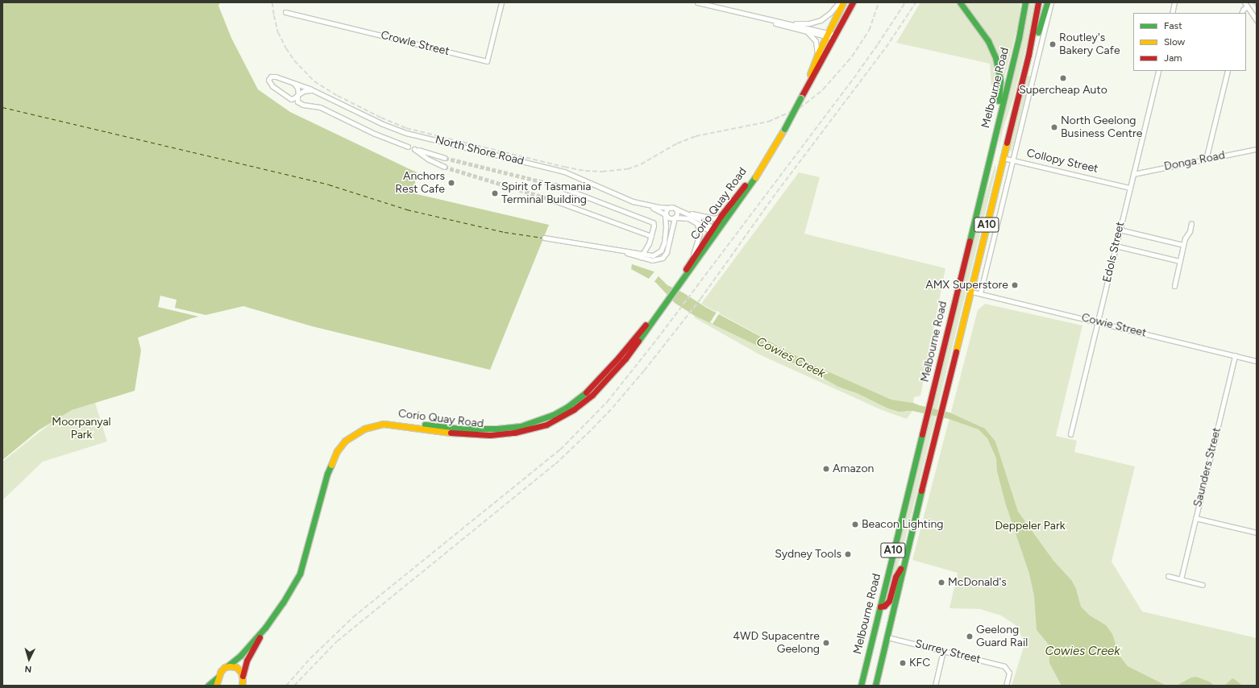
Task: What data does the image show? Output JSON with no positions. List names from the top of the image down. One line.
{"streets":{"main road":["Melbourne Road","Collopy Street","Corio Quay Road","A10"],"street":["Crowle Street","North Shore Road","Donga Road","Edols Street","Cowie Street","Saunders Street","Surrey Street"]},"crossings":[["Melbourne Road","Collopy Street"],["Melbourne Road","Cowie Street"],["Melbourne Road","Surrey Street"],["North Shore Road","Corio Quay Road"],["Collopy Street","Edols Street"],["Donga Road","Edols Street"],["Edols Street","Cowie Street"],["Cowie Street","Saunders Street"]],"water":["Cowies Creek"],"parks":["Moorpanyal Park","Deppeler Park"],"places":["Routley's Bakery Cafe","Supercheap Auto","North Geelong Business Centre","Anchors Rest Cafe","Spirit of Tasmania Terminal Building","AMX Superstore","Amazon","Beacon Lighting","Sydney Tools","McDonald's","Geelong Guard Rail","4WD Supacentre Geelong","KFC"],"legend":["Fast","Slow","Jam"],"north":"bottom"}
